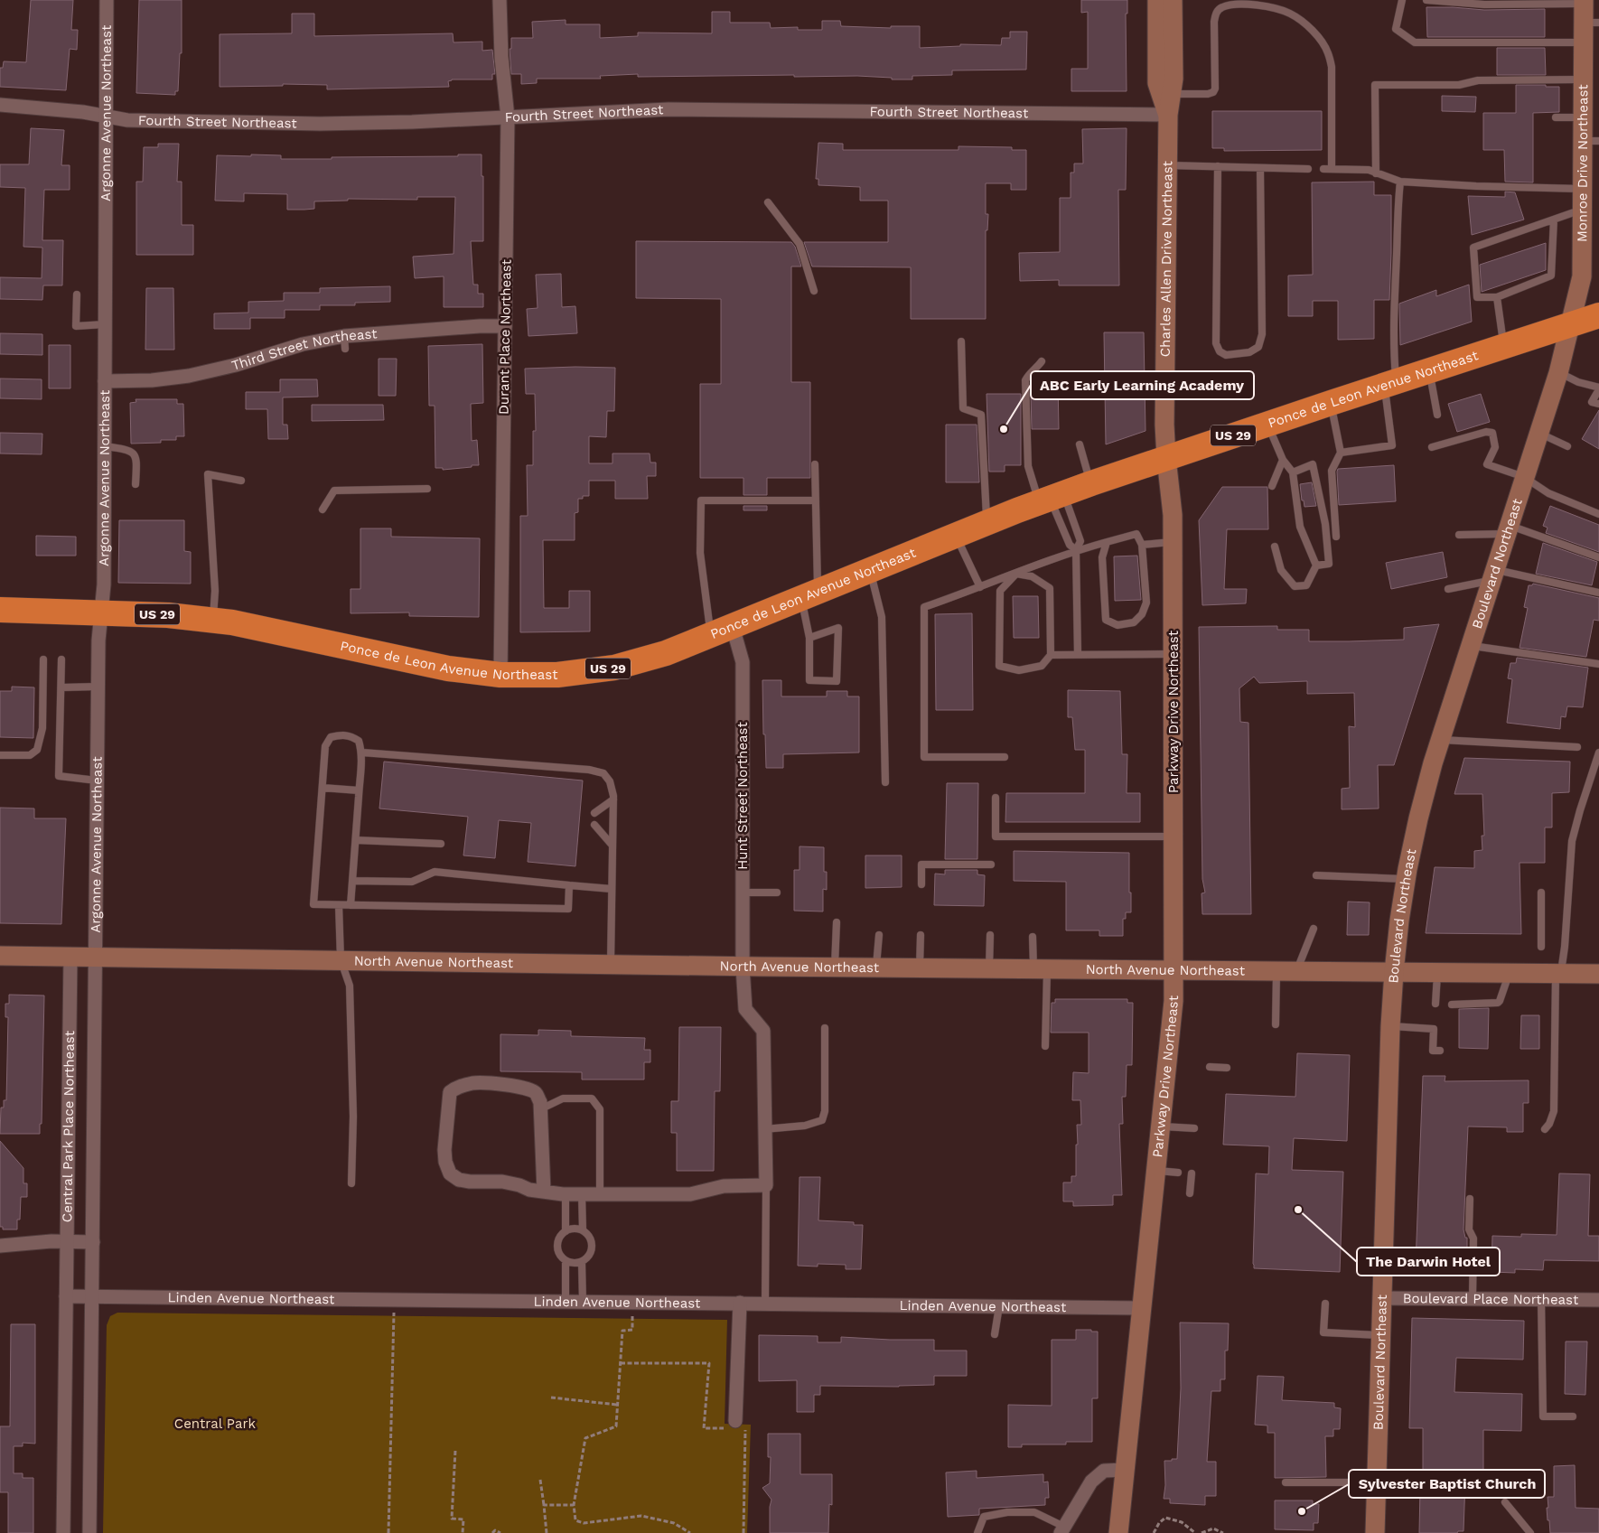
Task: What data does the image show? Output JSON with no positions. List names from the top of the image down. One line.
{"streets":{"highway":["Ponce de Leon Avenue Northeast","US 29"],"main road":["Monroe Drive Northeast","Charles Allen Drive Northeast","Boulevard Northeast","Parkway Drive Northeast","North Avenue Northeast"],"street":["Fourth Street Northeast","Argonne Avenue Northeast","Durant Place Northeast","Third Street Northeast","Hunt Street Northeast","Central Park Place Northeast","Linden Avenue Northeast","Boulevard Place Northeast"]},"crossings":[["Fourth Street Northeast","Argonne Avenue Northeast"],["Fourth Street Northeast","Charles Allen Drive Northeast"],["Fourth Street Northeast","Durant Place Northeast"],["Argonne Avenue Northeast","Third Street Northeast"],["Argonne Avenue Northeast","Ponce de Leon Avenue Northeast"],["Argonne Avenue Northeast","North Avenue Northeast"],["Argonne Avenue Northeast","Central Park Place Northeast"],["Monroe Drive Northeast","Ponce de Leon Avenue Northeast"],["Monroe Drive Northeast","Boulevard Northeast"],["Charles Allen Drive Northeast","Ponce de Leon Avenue Northeast"],["Charles Allen Drive Northeast","Parkway Drive Northeast"],["Durant Place Northeast","Third Street Northeast"],["Durant Place Northeast","Ponce de Leon Avenue Northeast"],["Ponce de Leon Avenue Northeast","Boulevard Northeast"],["Ponce de Leon Avenue Northeast","Parkway Drive Northeast"],["Ponce de Leon Avenue Northeast","Hunt Street Northeast"],["Boulevard Northeast","North Avenue Northeast"],["Boulevard Northeast","Boulevard Place Northeast"],["Parkway Drive Northeast","North Avenue Northeast"],["Parkway Drive Northeast","Linden Avenue Northeast"],["Hunt Street Northeast","North Avenue Northeast"],["North Avenue Northeast","Central Park Place Northeast"],["Central Park Place Northeast","Linden Avenue Northeast"]],"parks":["Central Park"],"places":["ABC Early Learning Academy","The Darwin Hotel","Sylvester Baptist Church"]}
